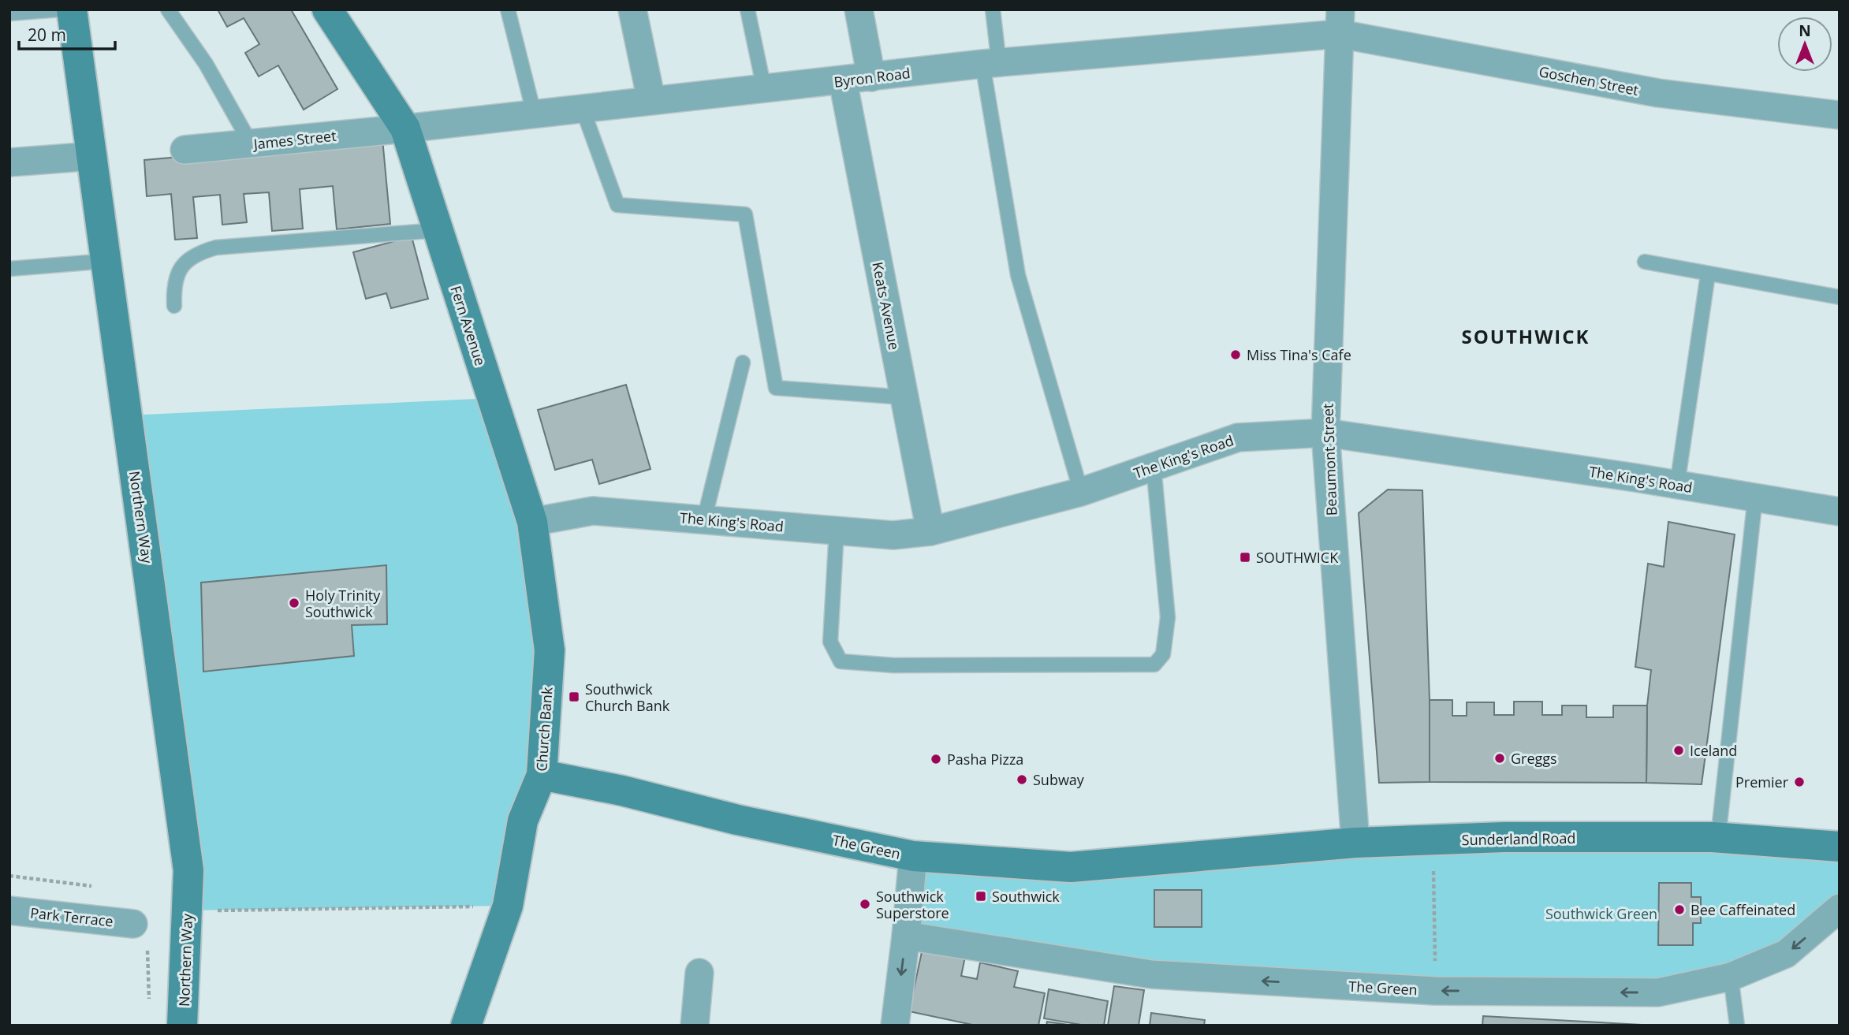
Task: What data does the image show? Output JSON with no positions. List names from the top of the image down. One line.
{"streets":{"street":["Byron Road","Goschen Street","James Street","Keats Avenue","Fern Avenue","The King's Road","Beaumont Street","Northern Way","Church Bank","Sunderland Road","The Green","Park Terrace"]},"crossings":[["Byron Road","Goschen Street"],["Byron Road","James Street"],["Byron Road","Keats Avenue"],["Byron Road","Fern Avenue"],["Byron Road","Beaumont Street"],["Goschen Street","Beaumont Street"],["James Street","Fern Avenue"],["Keats Avenue","The King's Road"],["Fern Avenue","The King's Road"],["Fern Avenue","Church Bank"],["The King's Road","Beaumont Street"],["The King's Road","Church Bank"],["Beaumont Street","Sunderland Road"],["Church Bank","The Green"],["Sunderland Road","The Green"]],"one_way":["The Green"],"districts":["SOUTHWICK"],"parks":["Southwick Green"],"places":{"other":["Miss Tina's Cafe","Holy Trinity Southwick","Iceland","Greggs","Pasha Pizza","Subway","Premier","Southwick Superstore","Bee Caffeinated"],"transit":["SOUTHWICK","Southwick Church Bank","Southwick"]},"scale_bar":"20 m","north":"top"}
